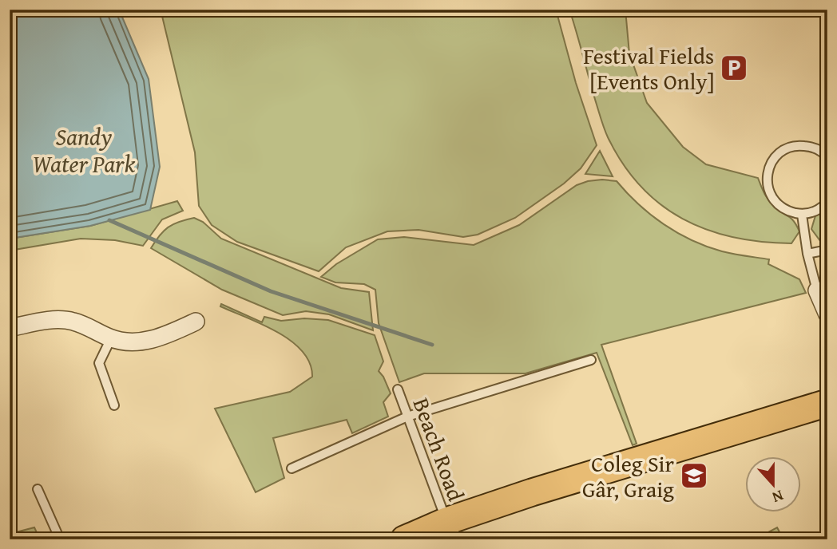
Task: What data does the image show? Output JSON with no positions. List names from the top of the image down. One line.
{"streets":{"lane":["Beach Road"]},"water":["Sandy Water Park"],"places":{"parking":["Festival Fields [Events Only]"],"school or university":["Coleg Sir Gâr, Graig"]},"north":"bottom"}
